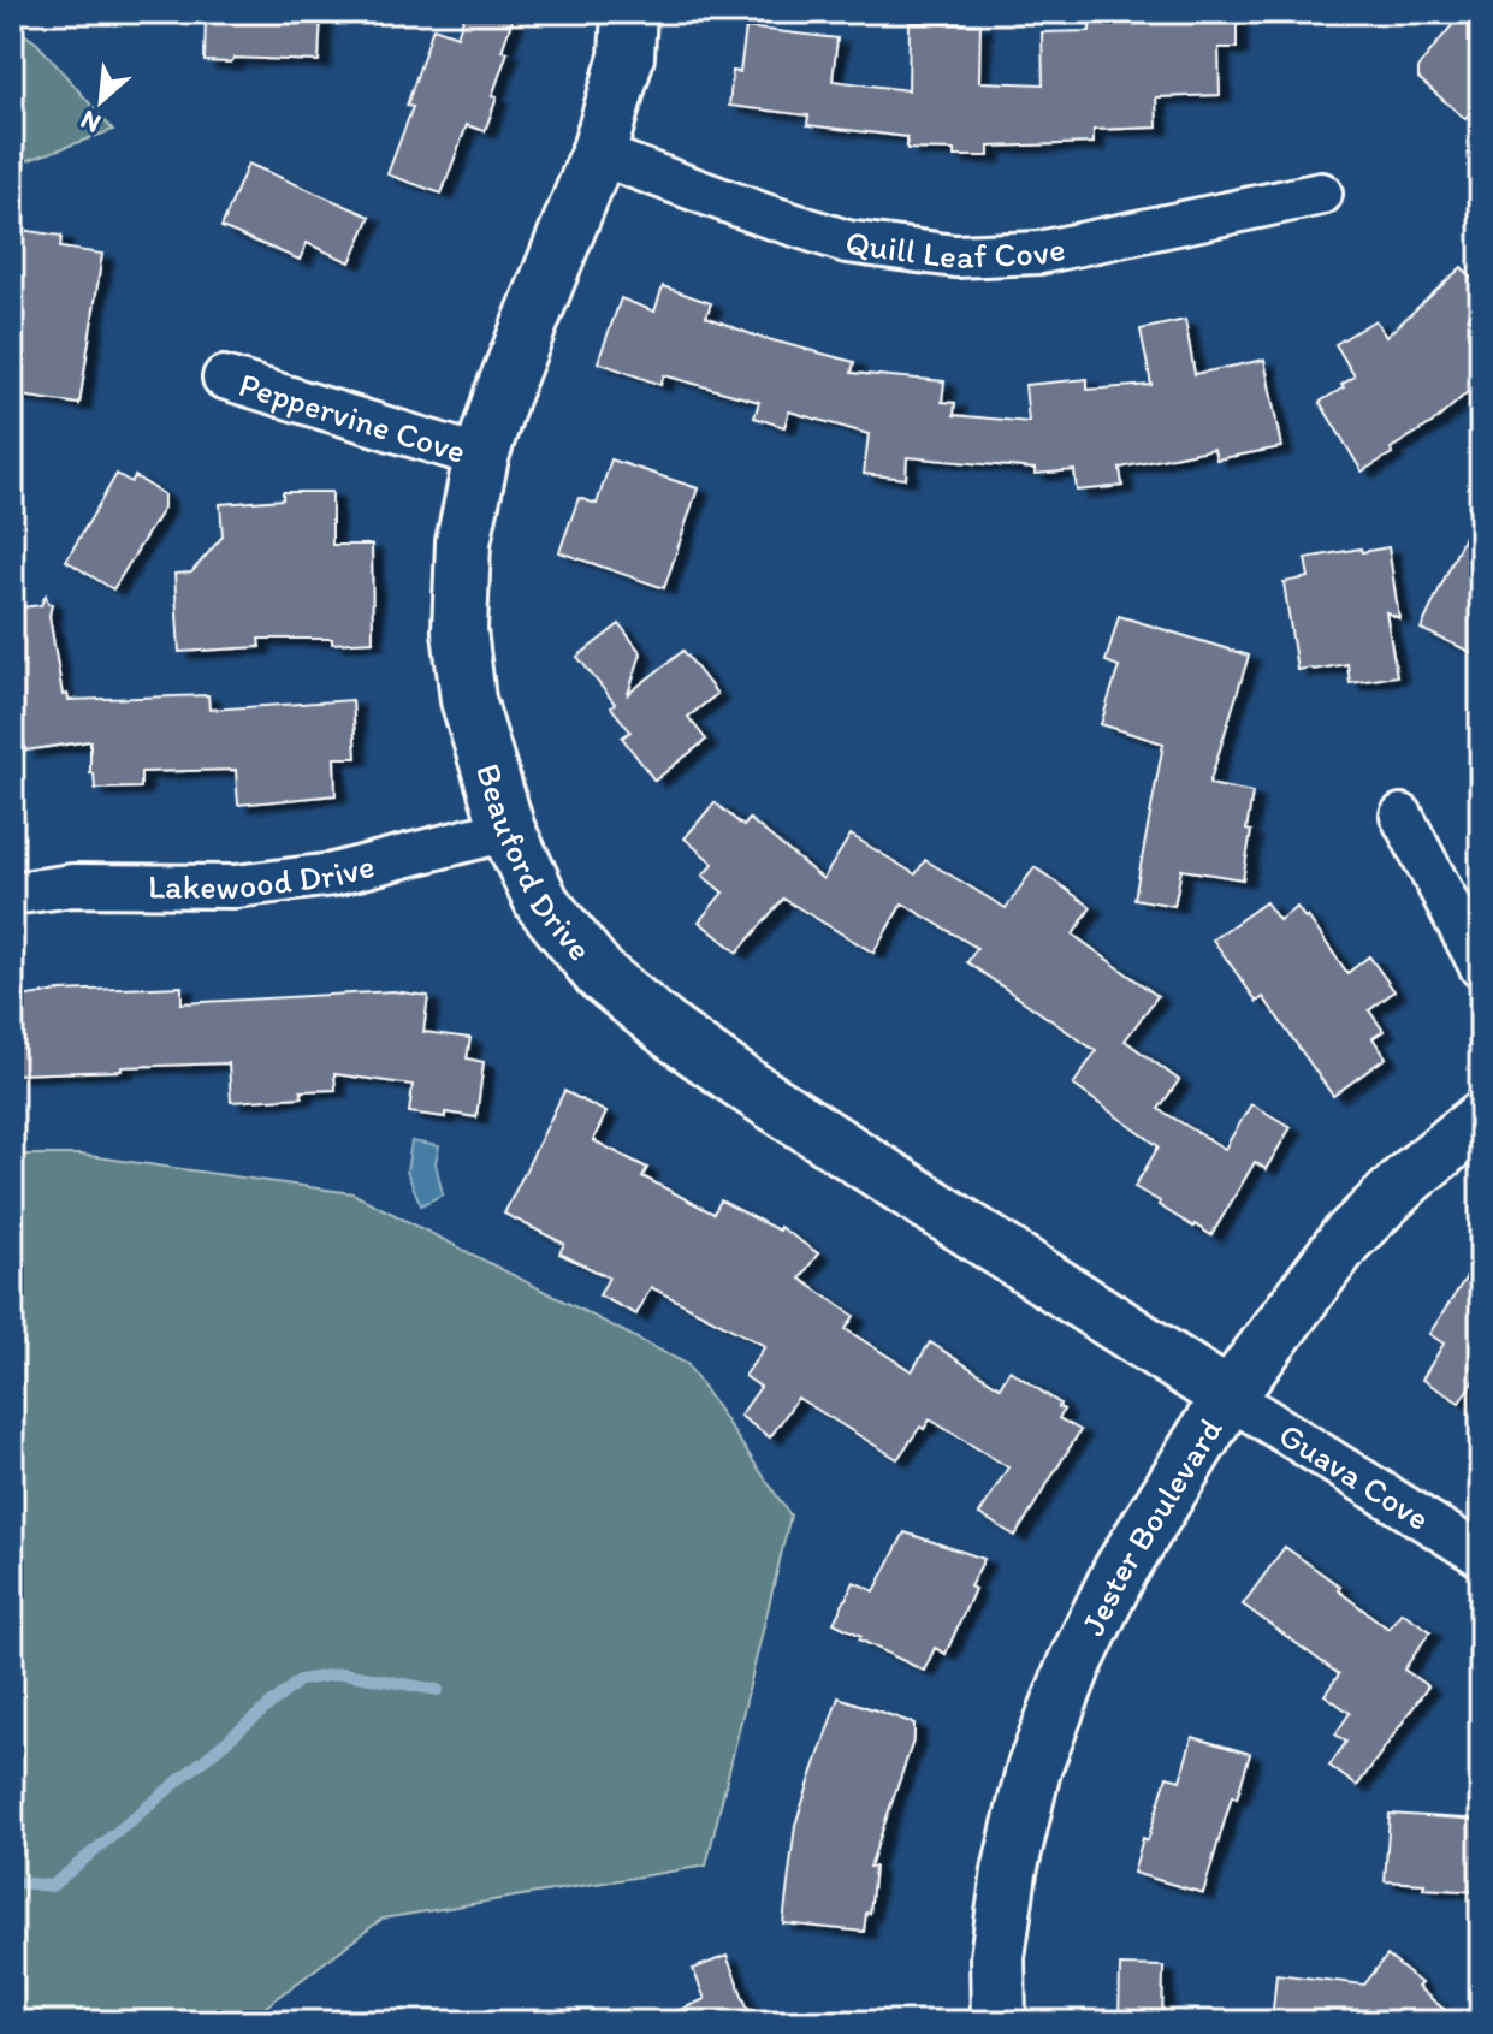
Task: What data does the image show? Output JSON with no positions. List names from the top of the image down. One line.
{"streets":{"street":["Quill Leaf Cove","Peppervine Cove","Beauford Drive","Lakewood Drive","Guava Cove","Jester Boulevard"]},"crossings":[["Quill Leaf Cove","Beauford Drive"],["Peppervine Cove","Beauford Drive"],["Beauford Drive","Lakewood Drive"],["Beauford Drive","Guava Cove"],["Beauford Drive","Jester Boulevard"],["Guava Cove","Jester Boulevard"]],"north":"bottom left"}
